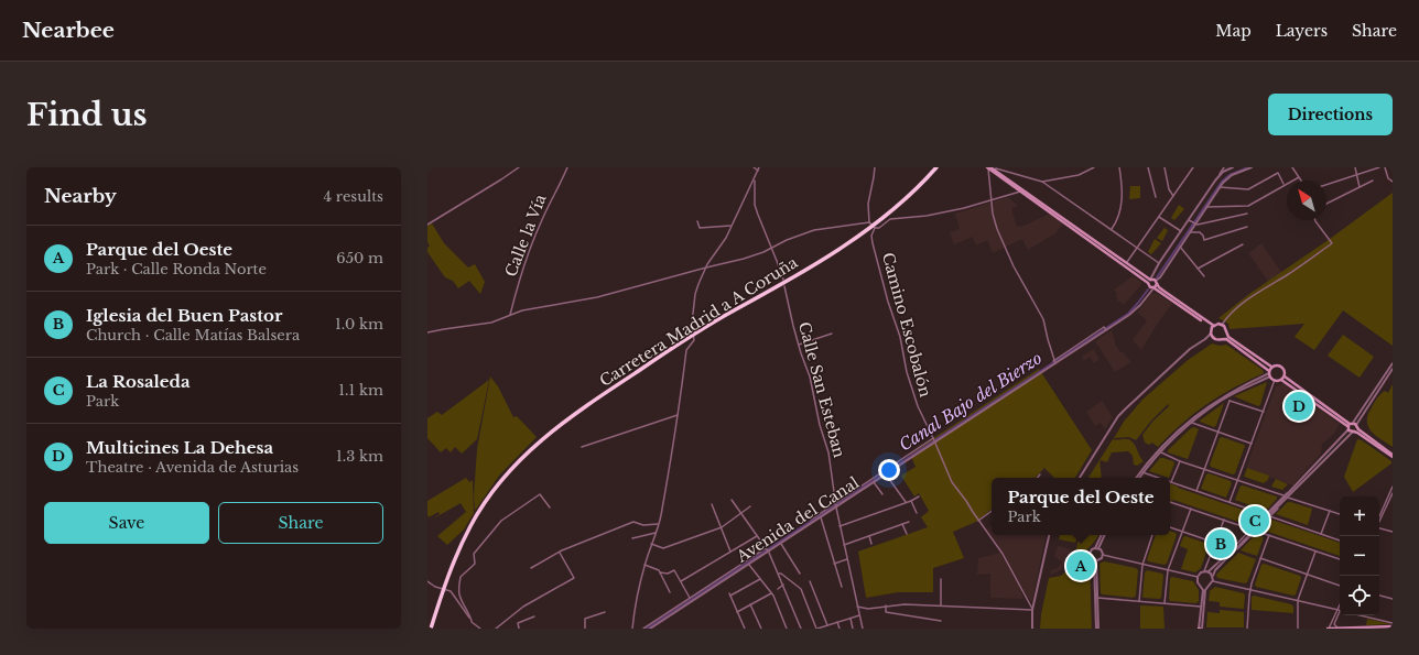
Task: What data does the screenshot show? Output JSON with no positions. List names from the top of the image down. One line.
{"streets":{"highway":["Carretera Madrid a A Coruña"],"street":["Calle la Vía","Camino Escobalón","Calle San Esteban","Avenida del Canal"]},"crossings":[["Carretera Madrid a A Coruña","Camino Escobalón"],["Camino Escobalón","Avenida del Canal"],["Calle San Esteban","Avenida del Canal"]],"water":["Canal Bajo del Bierzo"],"north":"top left","page":{"header":"Nearbee","nav":["Map","Layers","Share"],"buttons":["Directions",["Save","Share"]],"title":"Find us","heading":["Nearby","4 results"],"list":[{"mark":"A","name":"Parque del Oeste","note":"Park · Calle Ronda Norte","value":"650 m"},{"mark":"B","name":"Iglesia del Buen Pastor","note":"Church · Calle Matías Balsera","value":"1.0 km"},{"mark":"C","name":"La Rosaleda","note":"Park","value":"1.1 km"},{"mark":"D","name":"Multicines La Dehesa","note":"Theatre · Avenida de Asturias","value":"1.3 km"}],"pins":["D","C","B","A"],"popup":["Parque del Oeste","Park"],"map_buttons":["+","−"]}}
